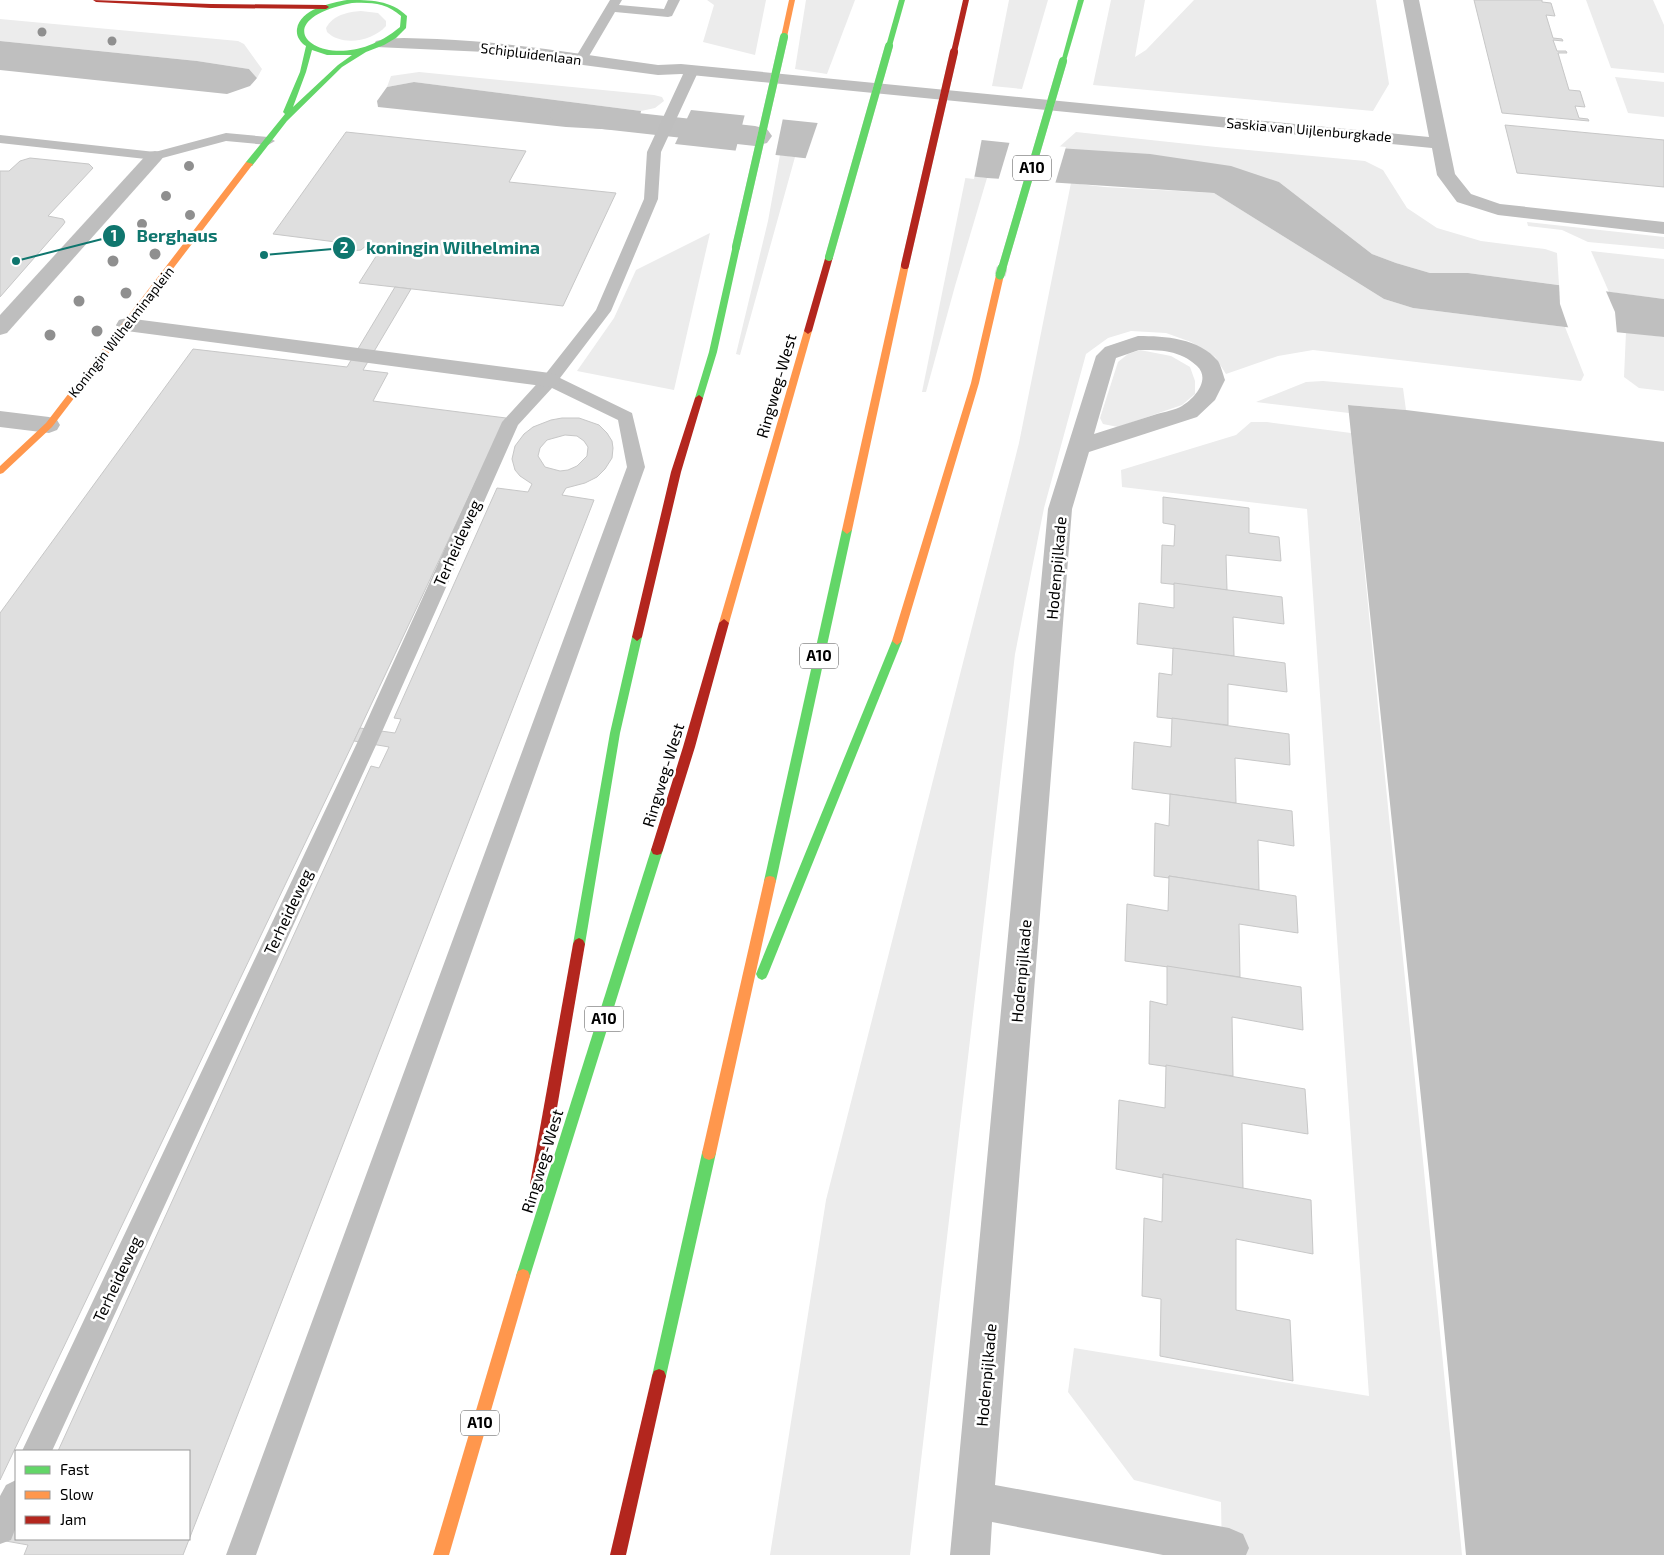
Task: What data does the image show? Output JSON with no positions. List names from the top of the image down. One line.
{"streets":{"main road":["A10","Koningin Wilhelminaplein","Ringweg-West"],"street":["Schipluidenlaan","Saskia van Uijlenburgkade","Hodenpijlkade"],"lane":["Terheideweg"]},"crossings":[["Schipluidenlaan","Saskia van Uijlenburgkade"],["Schipluidenlaan","Terheideweg"],["A10","Ringweg-West"]],"places":["koningin Wilhelmina","Berghaus"],"legend":["Fast","Slow","Jam"]}
